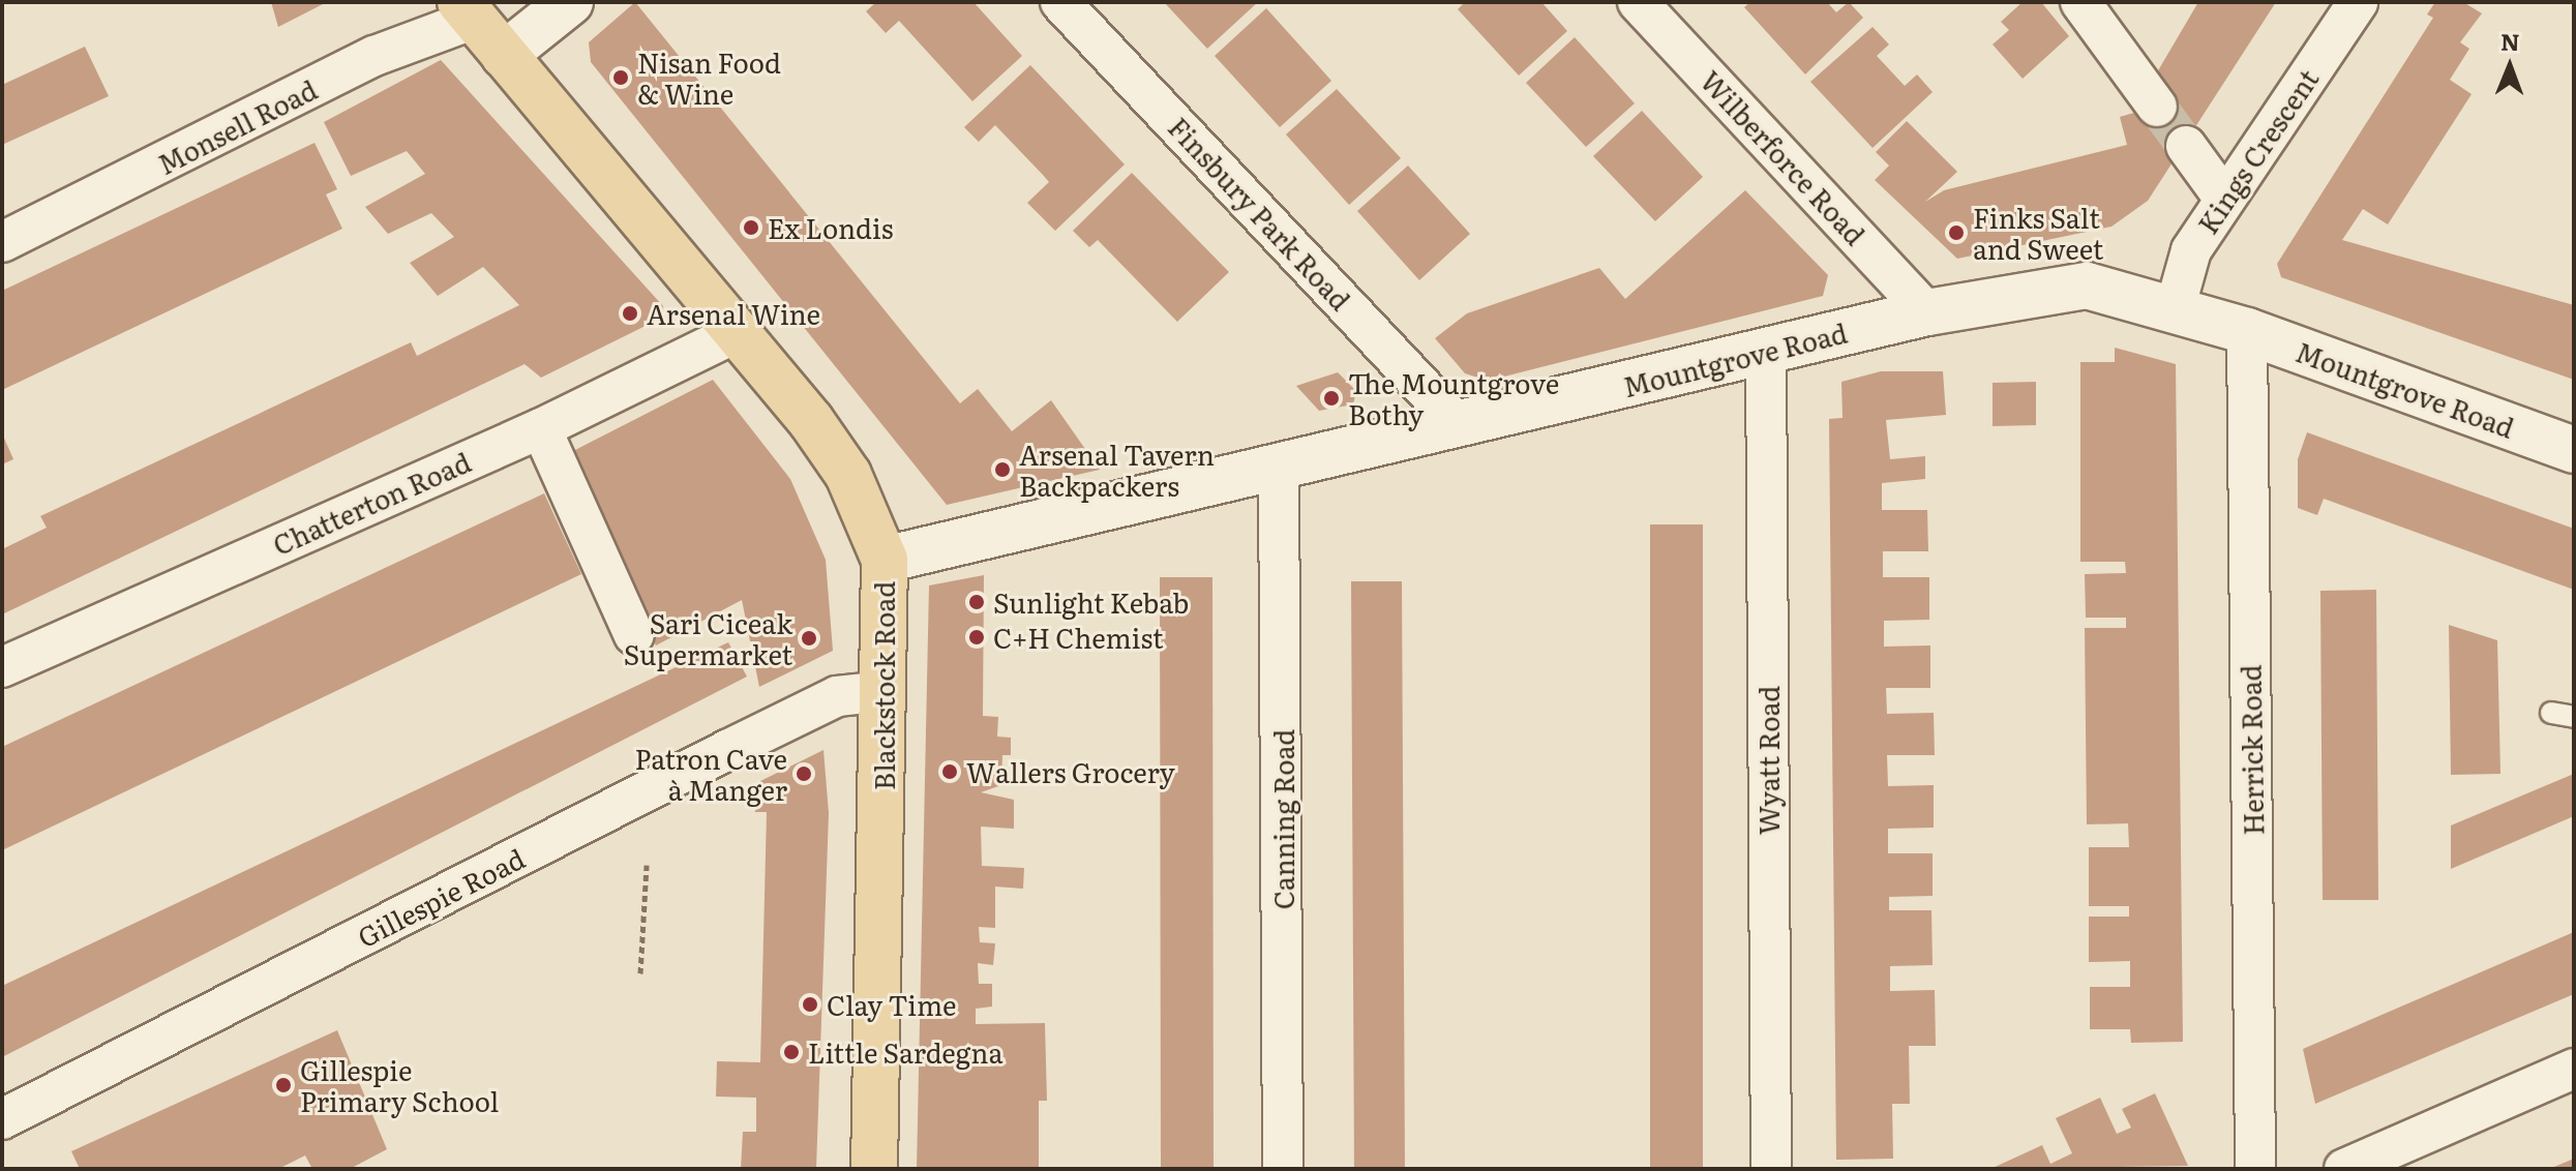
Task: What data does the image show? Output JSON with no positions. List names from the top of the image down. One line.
{"streets":{"main road":["Blackstock Road"],"street":["Monsell Road","Kings Crescent","Wilberforce Road","Finsbury Park Road","Mountgrove Road","Chatterton Road","Herrick Road","Wyatt Road","Canning Road","Gillespie Road"]},"crossings":[["Monsell Road","Blackstock Road"],["Kings Crescent","Mountgrove Road"],["Wilberforce Road","Mountgrove Road"],["Finsbury Park Road","Mountgrove Road"],["Mountgrove Road","Blackstock Road"],["Mountgrove Road","Herrick Road"],["Mountgrove Road","Wyatt Road"],["Mountgrove Road","Canning Road"],["Chatterton Road","Blackstock Road"],["Blackstock Road","Gillespie Road"]],"places":["Nisan Food & Wine","Ex Londis","Finks Salt and Sweet","Arsenal Wine","The Mountgrove Bothy","Arsenal Tavern Backpackers","Sunlight Kebab","C+H Chemist","Sari Ciceak Supermarket","Wallers Grocery","Patron Cave à Manger","Clay Time","Little Sardegna","Gillespie Primary School"],"north":"top"}
